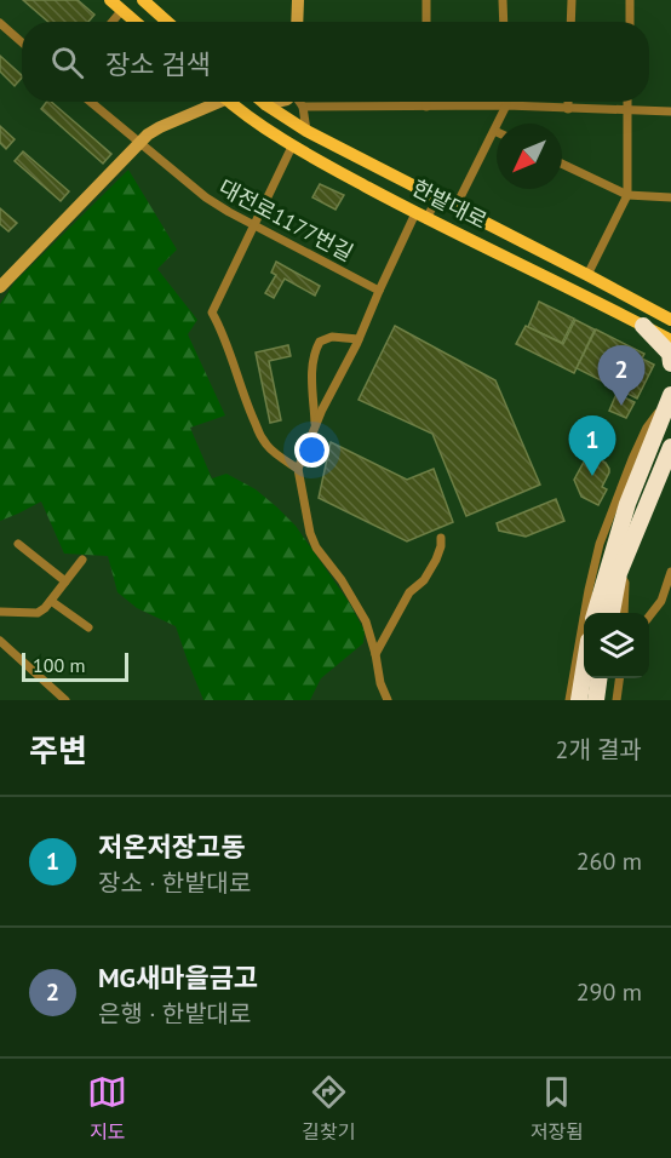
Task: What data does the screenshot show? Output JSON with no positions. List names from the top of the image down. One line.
{"streets":{"main road":["한밭대로"],"street":["대전로1177번길"]},"scale_bar":"100 m","north":"bottom left","page":{"search":"장소 검색","pins":["2","1"],"scale":"100 m","heading":["주변","2개 결과"],"list":[{"mark":"1","name":"저온저장고동","note":"장소 · 한밭대로","value":"260 m"},{"mark":"2","name":"MG새마을금고","note":"은행 · 한밭대로","value":"290 m"}],"nav":["지도","길찾기","저장됨"]}}
